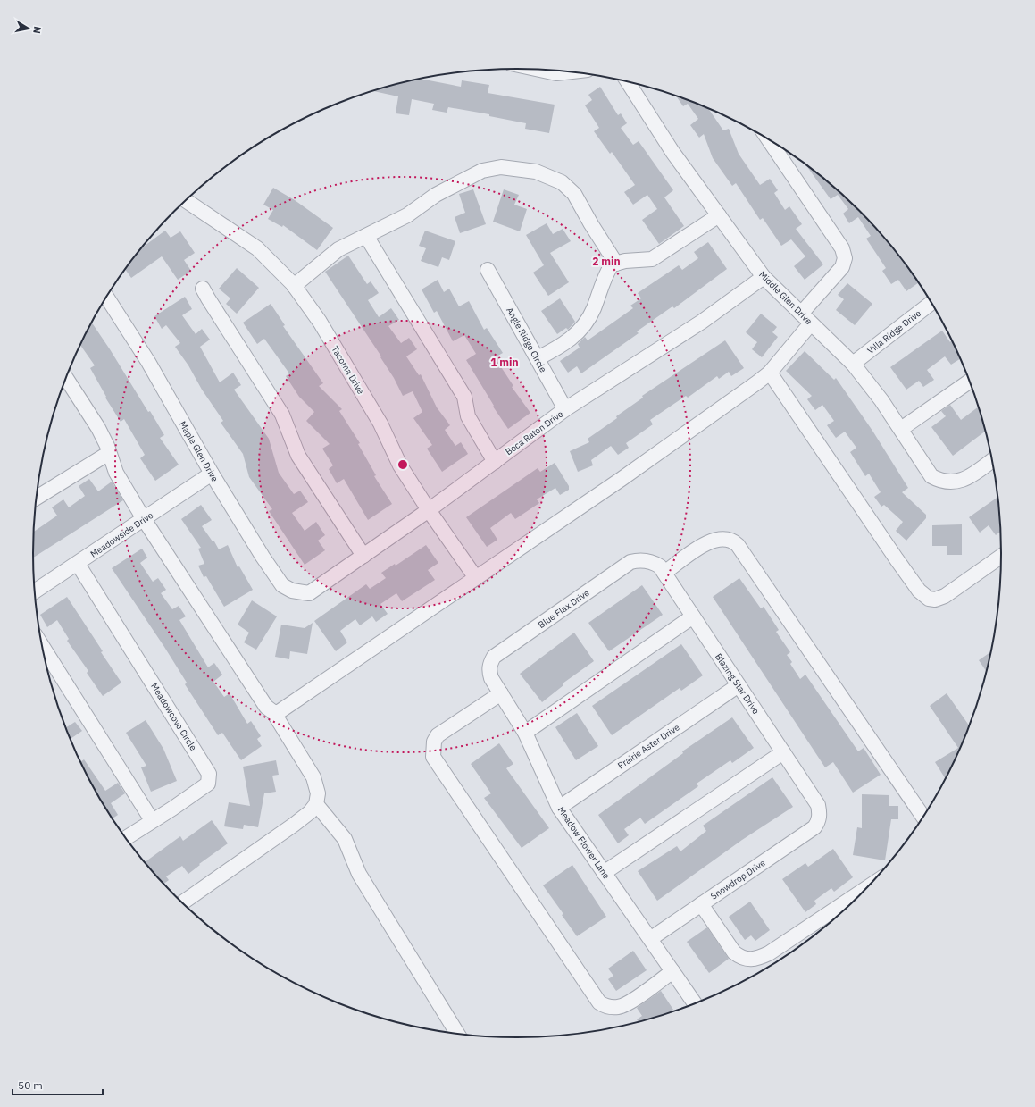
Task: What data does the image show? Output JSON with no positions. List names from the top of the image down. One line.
{"streets":{"street":["Middle Glen Drive","Villa Ridge Drive","Angle Ridge Circle","Tacoma Drive","Boca Raton Drive","Maple Glen Drive","Meadowside Drive","Blue Flax Drive","Blazing Star Drive","Meadowcove Circle","Prairie Aster Drive","Meadow Flower Lane","Snowdrop Drive"]},"crossings":[["Middle Glen Drive","Villa Ridge Drive"],["Middle Glen Drive","Boca Raton Drive"],["Angle Ridge Circle","Boca Raton Drive"],["Tacoma Drive","Boca Raton Drive"],["Boca Raton Drive","Maple Glen Drive"],["Maple Glen Drive","Meadowside Drive"],["Meadowside Drive","Meadowcove Circle"],["Blue Flax Drive","Blazing Star Drive"],["Blue Flax Drive","Meadow Flower Lane"],["Blazing Star Drive","Prairie Aster Drive"],["Blazing Star Drive","Snowdrop Drive"],["Prairie Aster Drive","Meadow Flower Lane"],["Meadow Flower Lane","Snowdrop Drive"]],"scale_bar":"50 m","north":"right","rings":["2 min","1 min"]}
